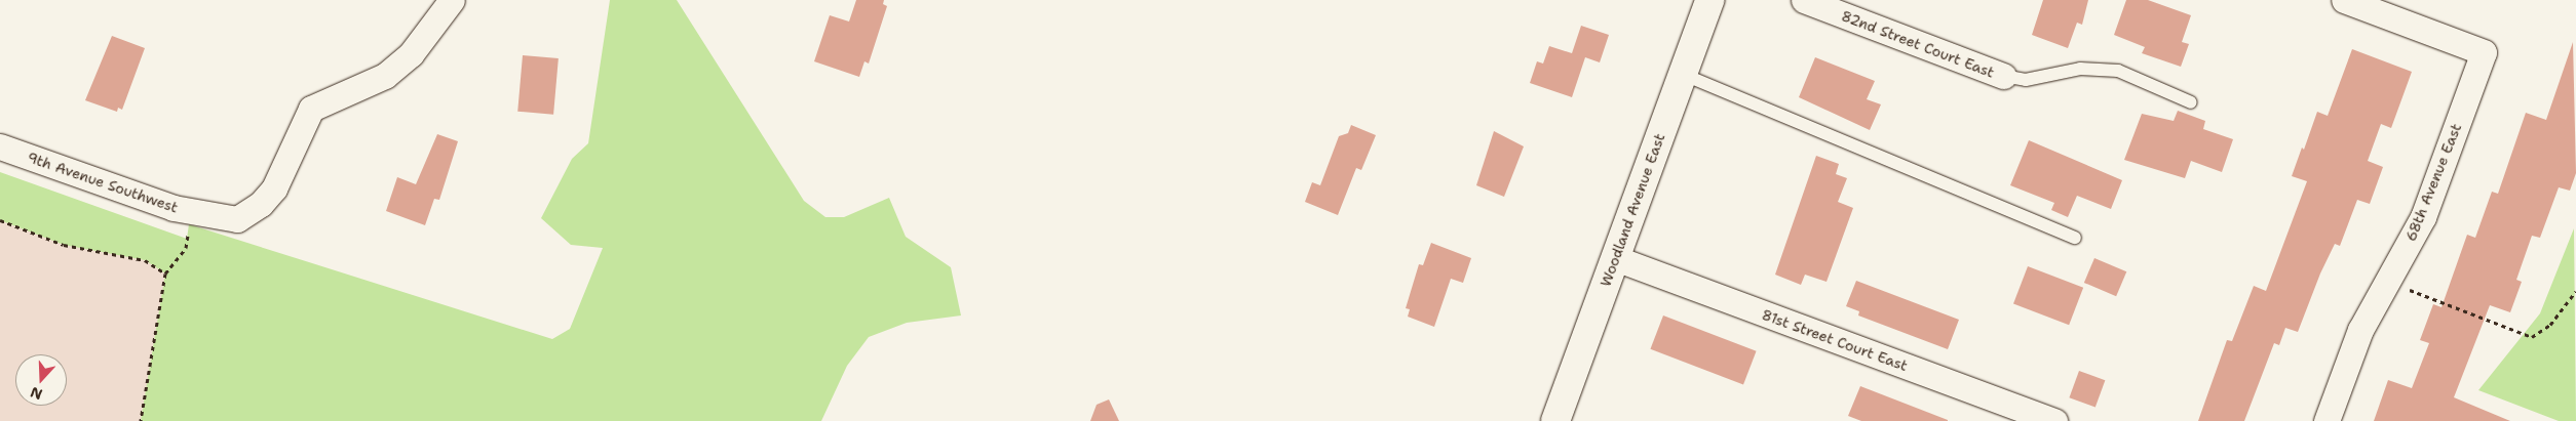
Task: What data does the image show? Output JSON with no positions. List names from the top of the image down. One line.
{"streets":{"street":["82nd Street Court East","9th Avenue Southwest","68th Avenue East","Woodland Avenue East","81st Street Court East"]},"crossings":[["Woodland Avenue East","81st Street Court East"]],"north":"bottom"}
